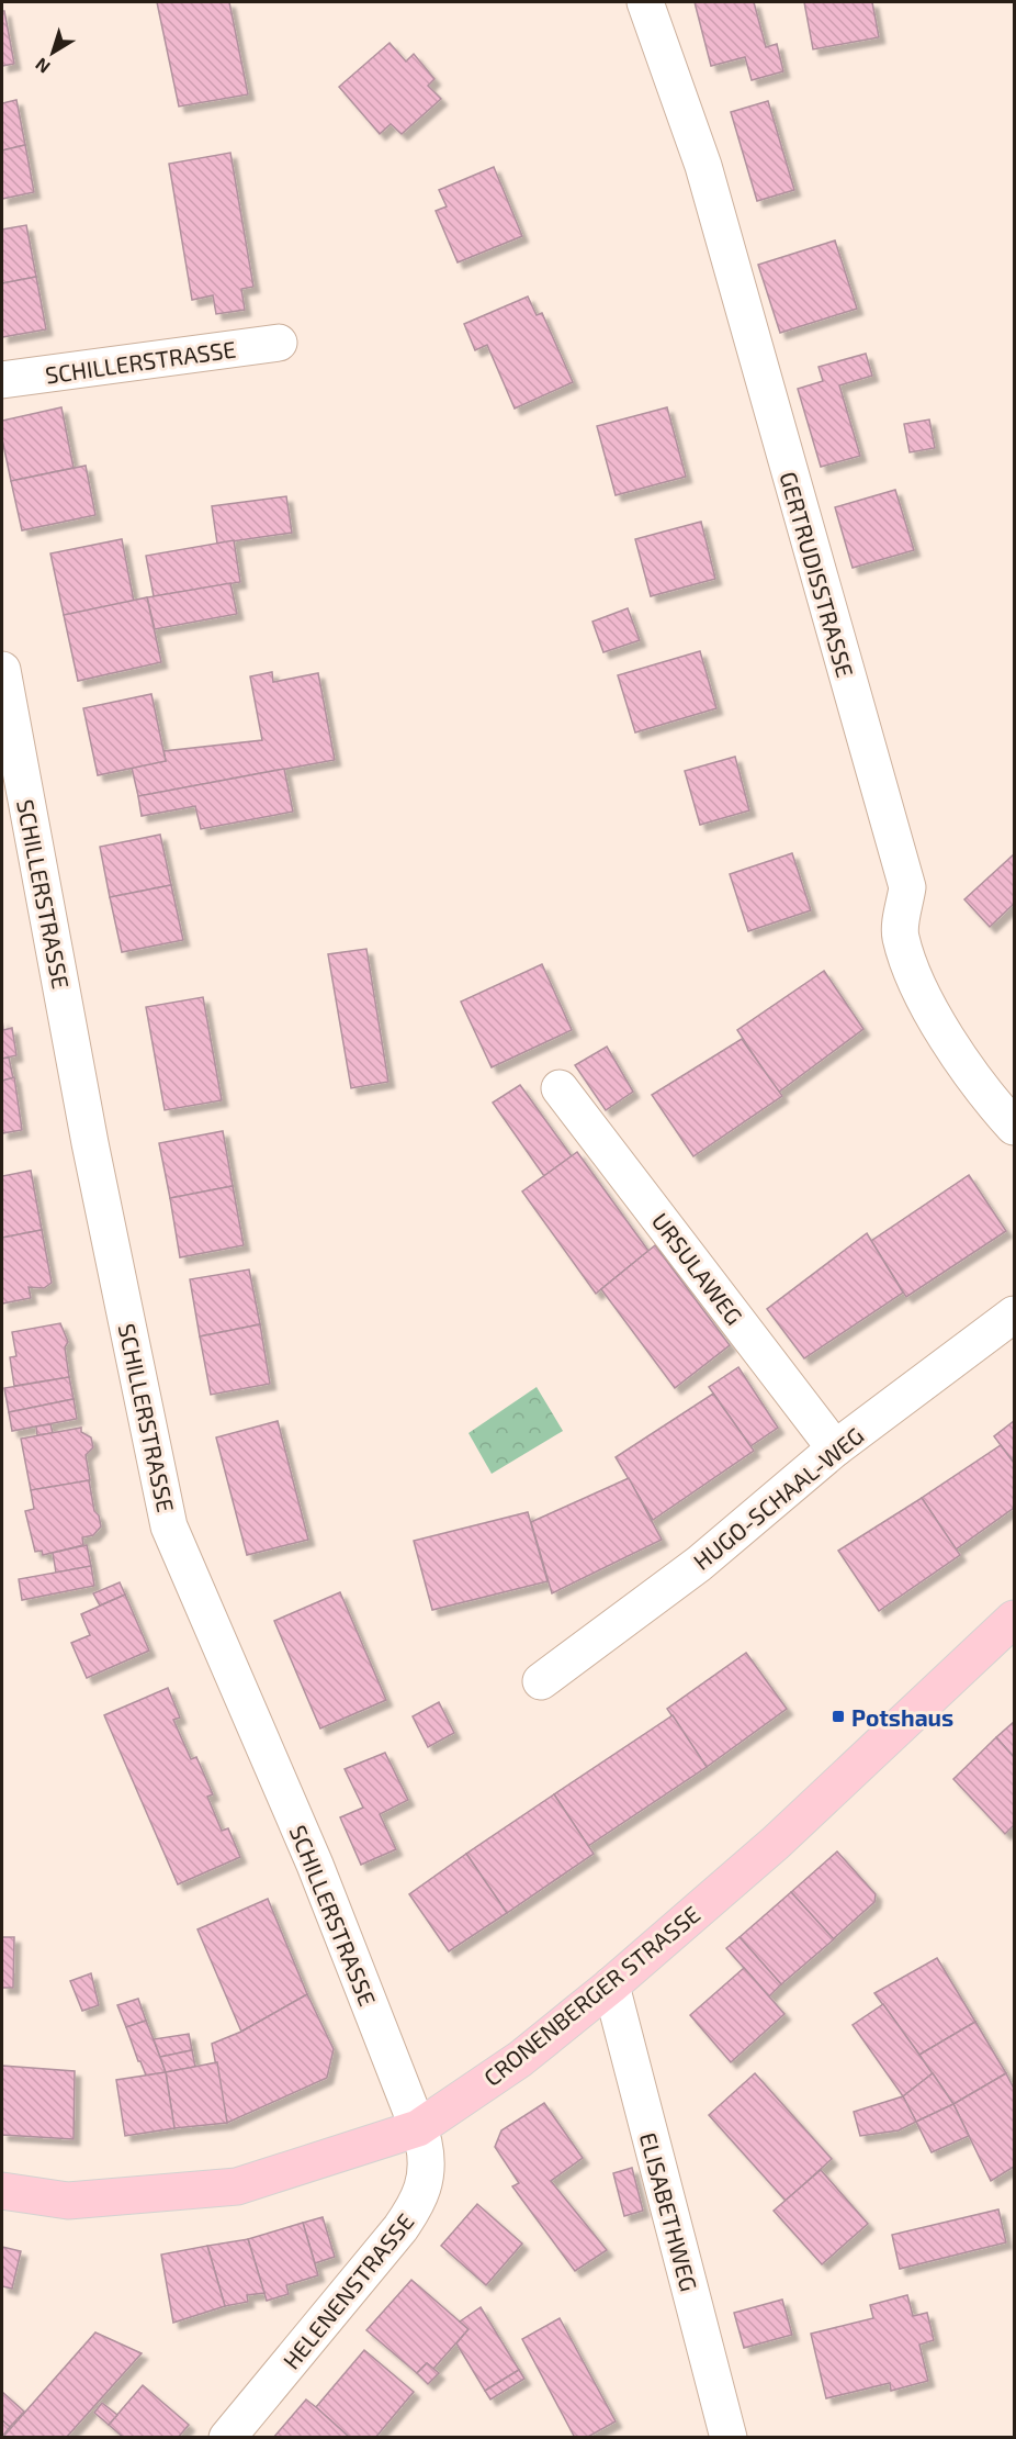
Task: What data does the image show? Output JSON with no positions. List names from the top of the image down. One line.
{"streets":{"main road":["CRONENBERGER STRASSE"],"street":["SCHILLERSTRASSE","GERTRUDISSTRASSE","URSULAWEG","HUGO-SCHAAL-WEG","ELISABETHWEG","HELENENSTRASSE"]},"crossings":[["SCHILLERSTRASSE","CRONENBERGER STRASSE"],["SCHILLERSTRASSE","HELENENSTRASSE"],["URSULAWEG","HUGO-SCHAAL-WEG"],["CRONENBERGER STRASSE","ELISABETHWEG"],["CRONENBERGER STRASSE","HELENENSTRASSE"]],"places":{"transit":["Potshaus"]},"north":"bottom left"}
